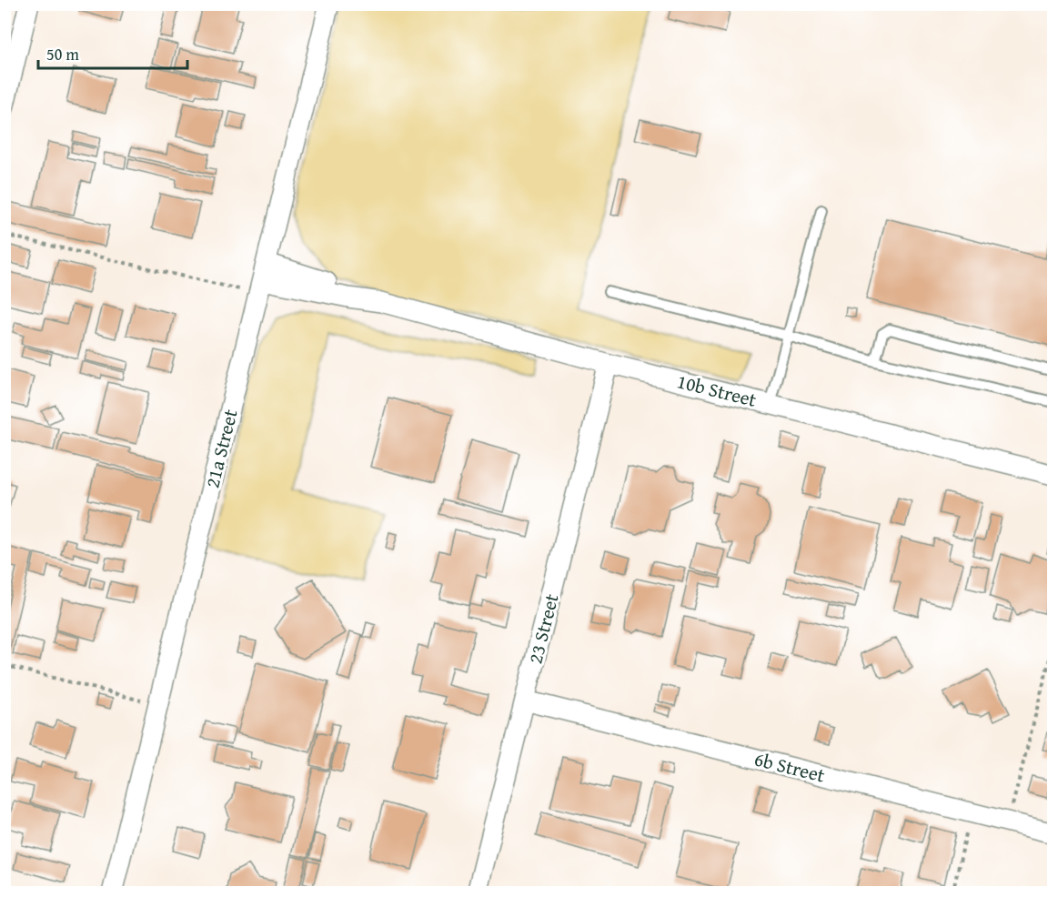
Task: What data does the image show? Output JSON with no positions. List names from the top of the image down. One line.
{"streets":{"street":["10b Street","21a Street","23 Street","6b Street"]},"crossings":[["10b Street","21a Street"],["10b Street","23 Street"],["23 Street","6b Street"]],"scale_bar":"50 m"}
